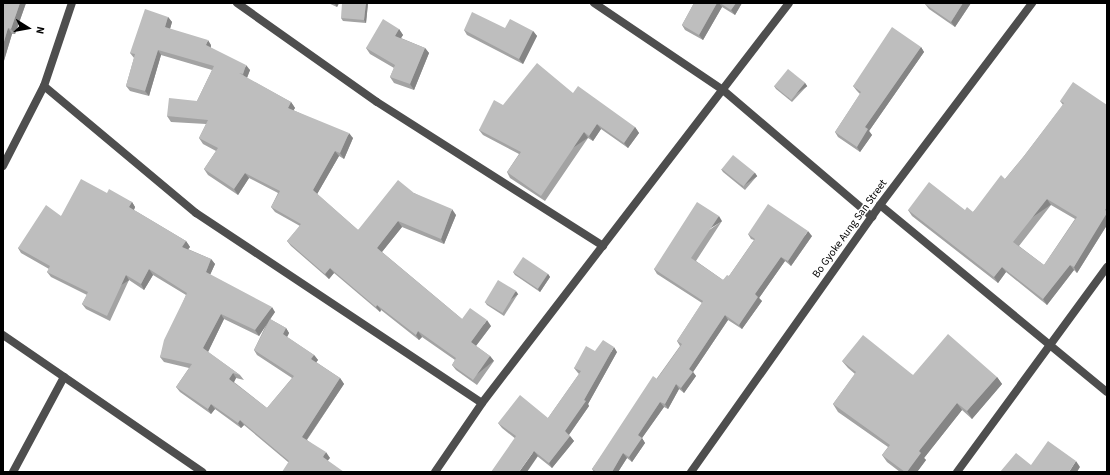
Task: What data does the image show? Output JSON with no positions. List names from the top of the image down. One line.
{"streets":{"street":["Bo Gyoke Aung San Street"]},"north":"right"}
